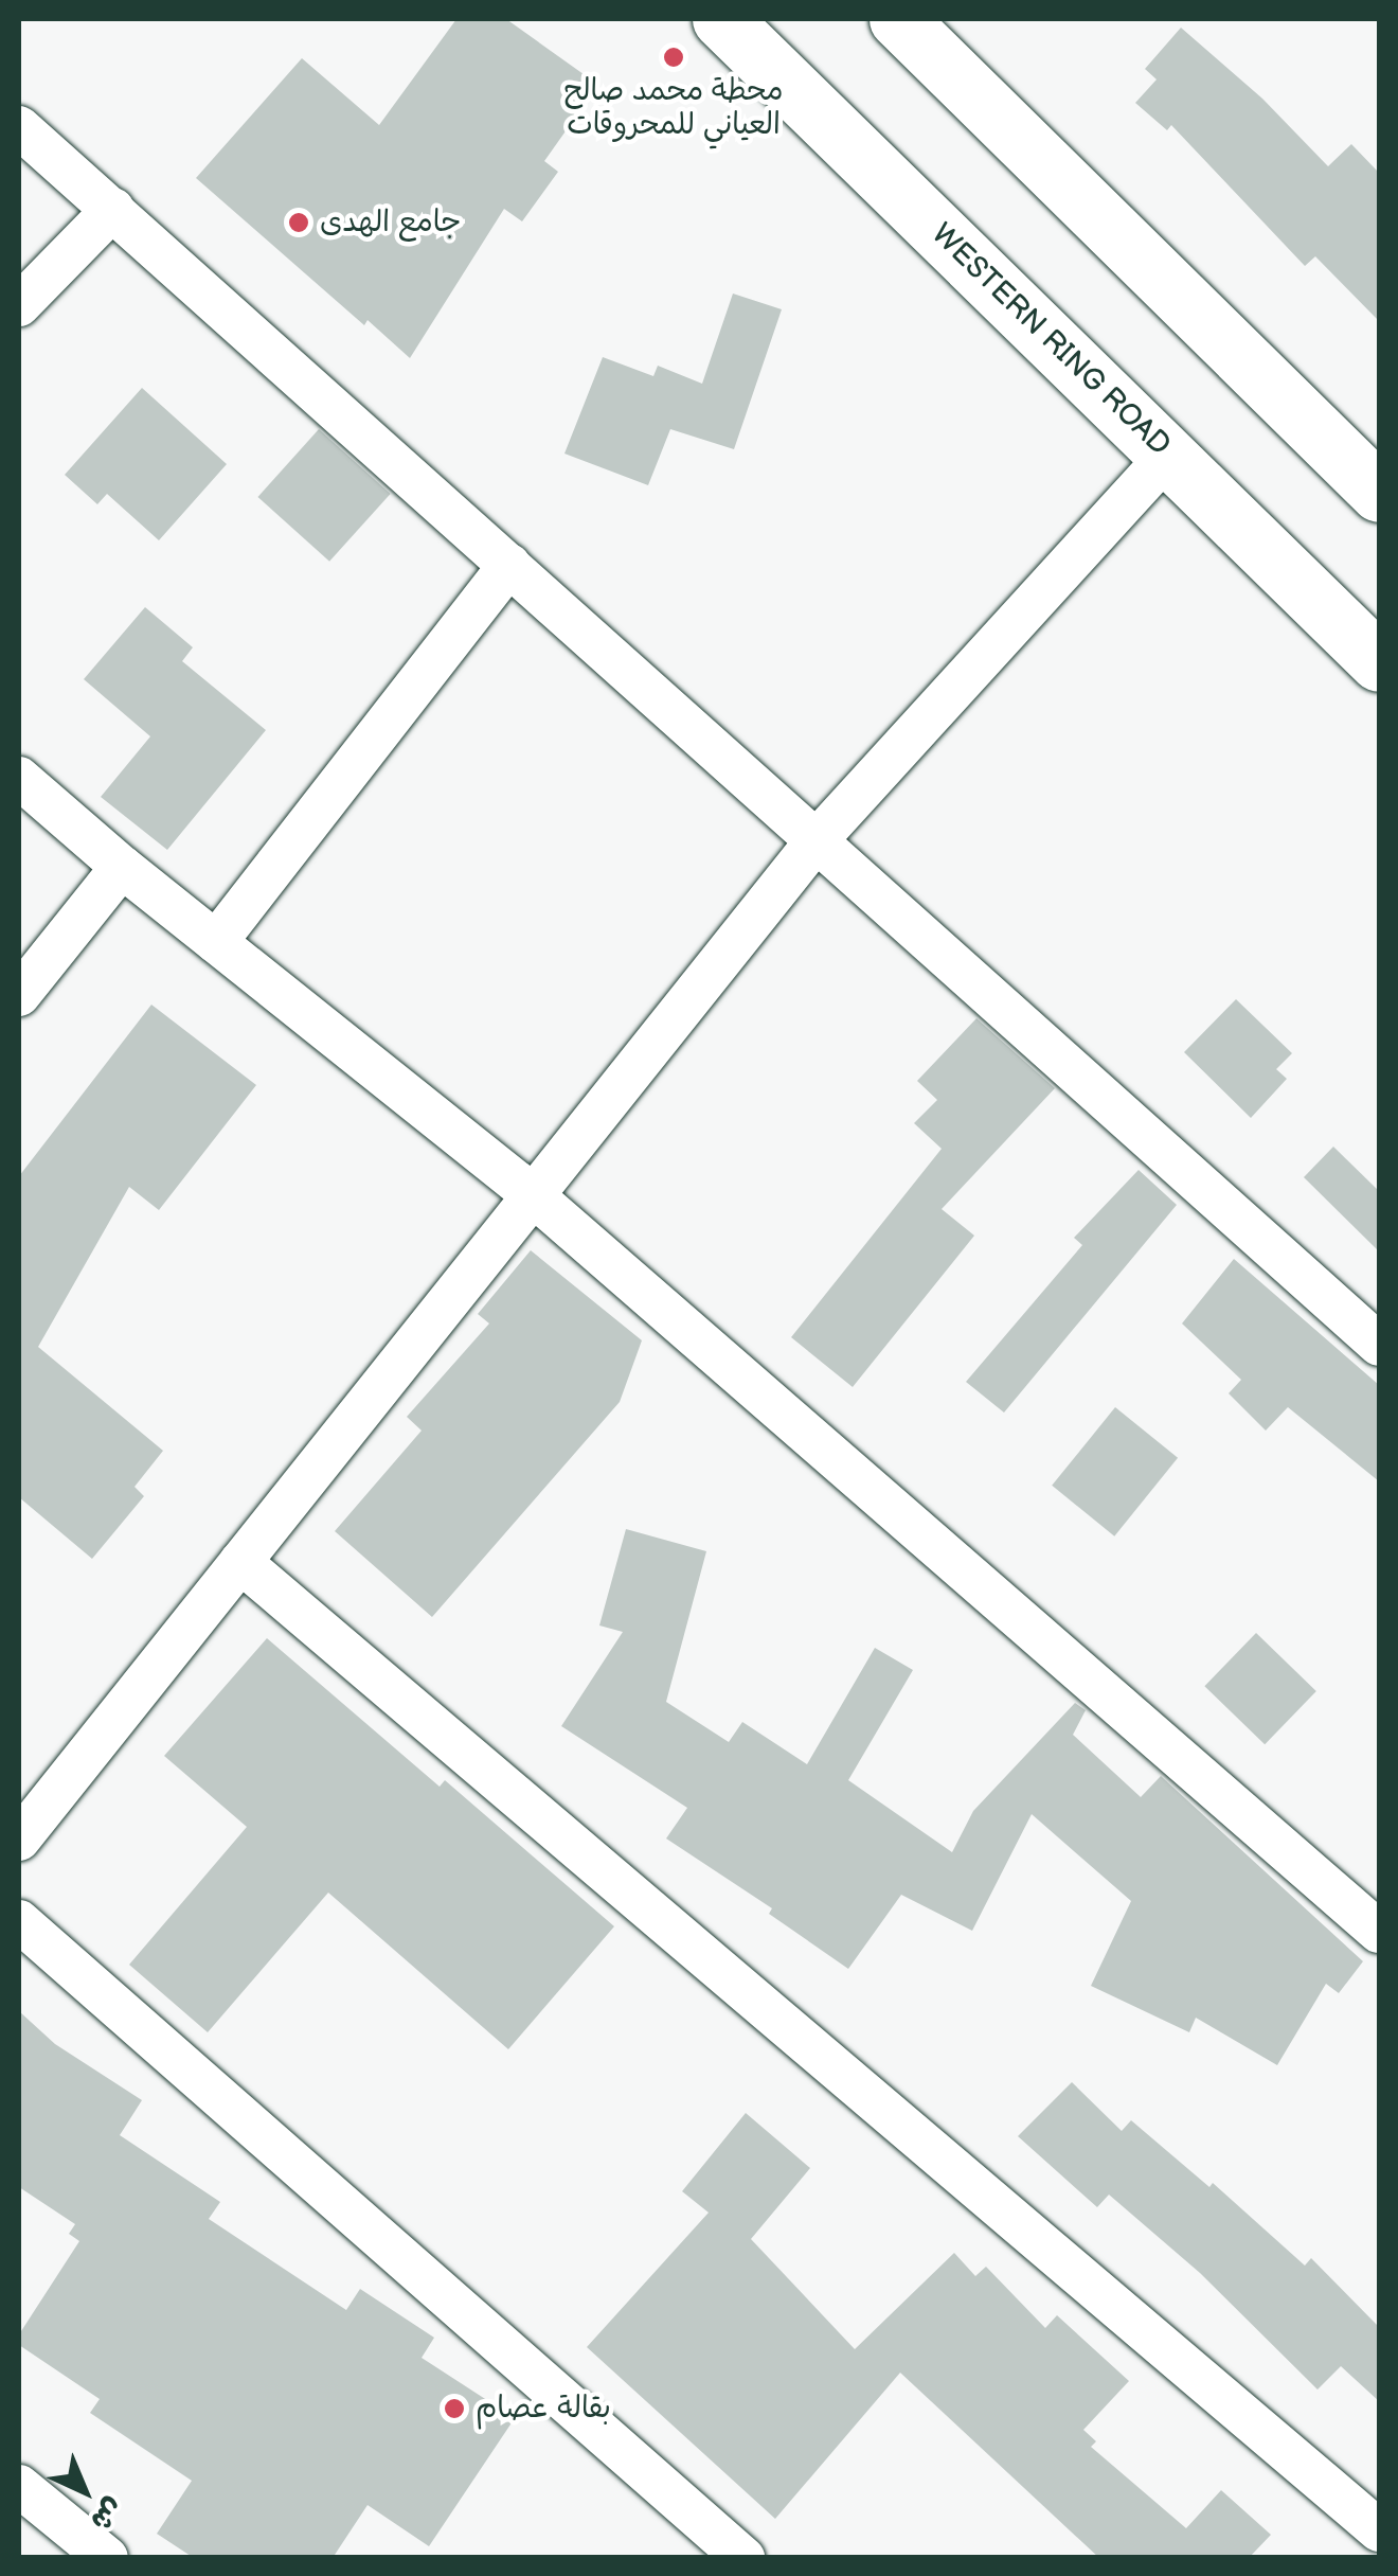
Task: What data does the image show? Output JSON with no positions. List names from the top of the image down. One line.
{"streets":{"main road":["WESTERN RING ROAD"]},"places":["محطة محمد صالح العياني للمحروقات","جامع الهدى","بقالة عصام"],"north":"bottom right"}
